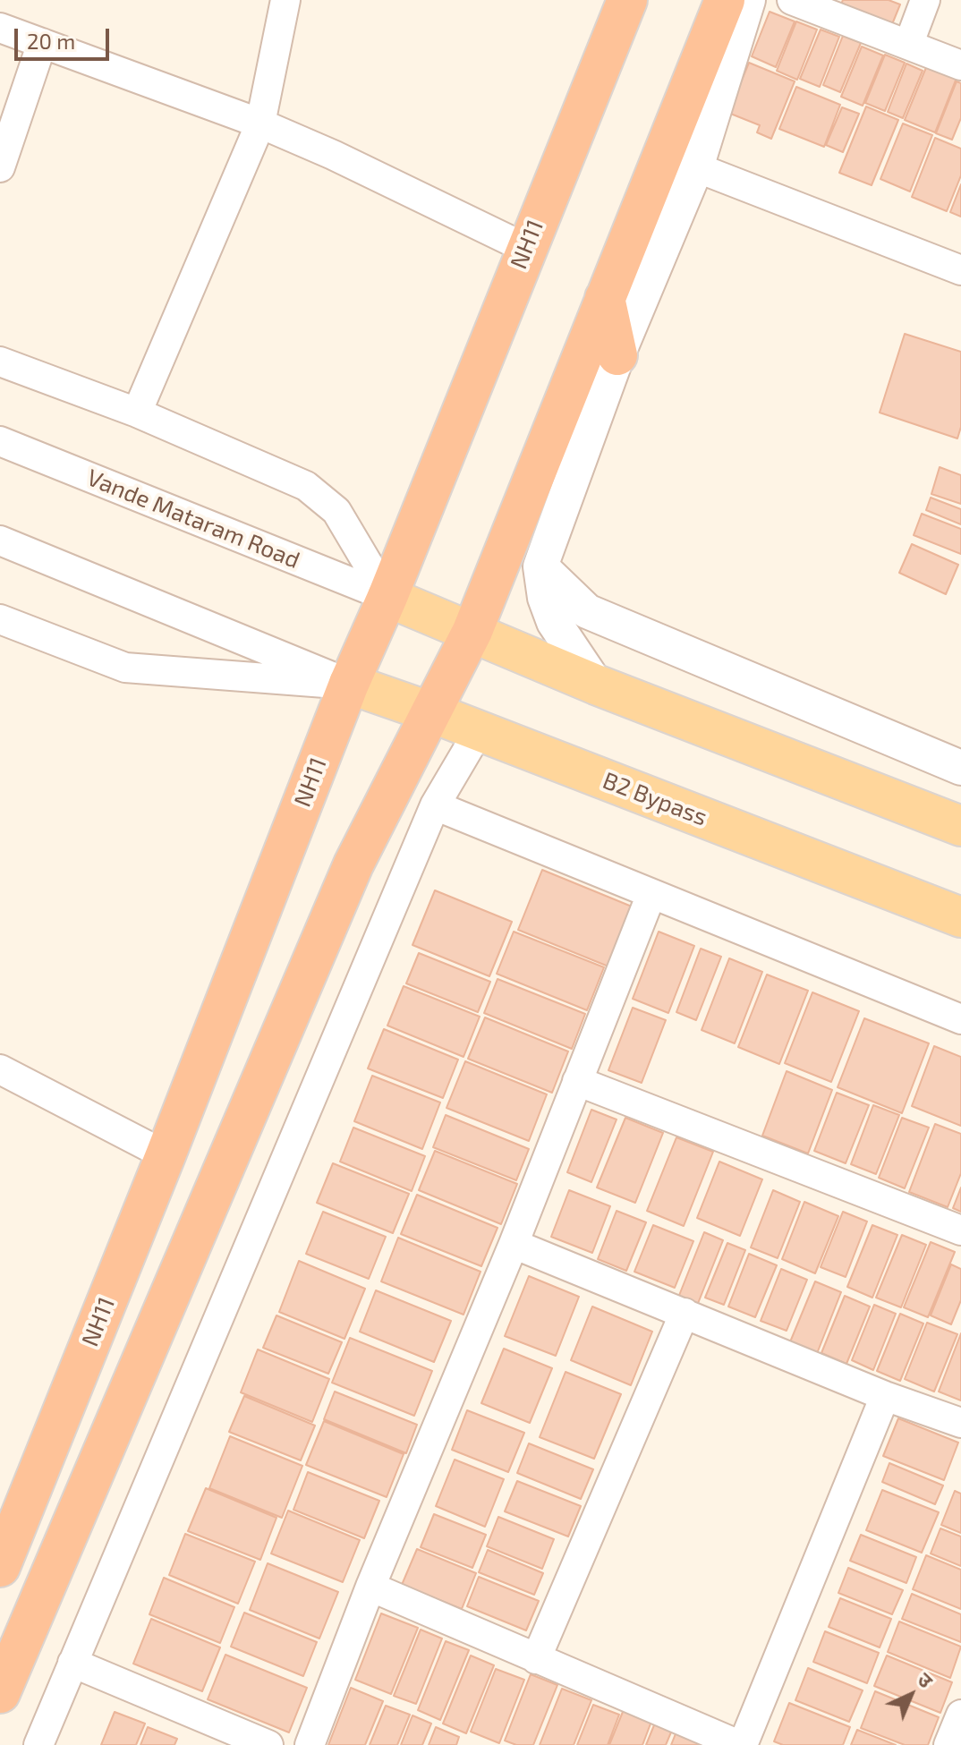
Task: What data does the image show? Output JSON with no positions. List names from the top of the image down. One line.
{"streets":{"highway":["NH11"],"main road":["B2 Bypass"],"street":["Vande Mataram Road"]},"crossings":[["NH11","Vande Mataram Road"],["NH11","B2 Bypass"]],"scale_bar":"20 m","north":"top right"}
